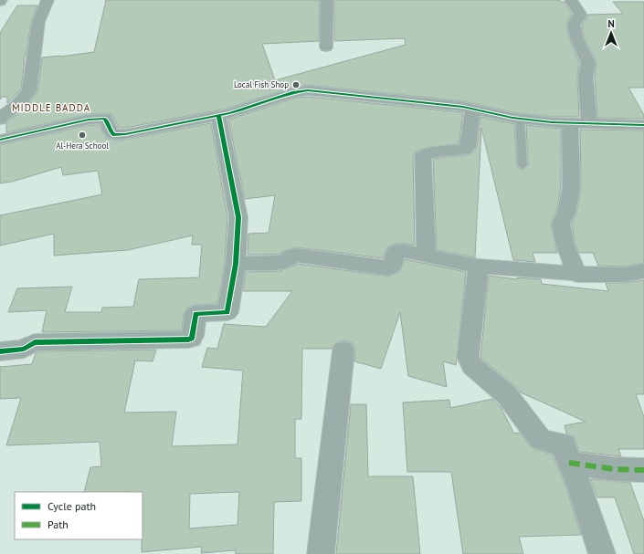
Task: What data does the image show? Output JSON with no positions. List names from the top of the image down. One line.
{"districts":["MIDDLE BADDA"],"places":["Local Fish Shop","Al-Hera School"],"legend":["Cycle path","Path"],"north":"top"}
